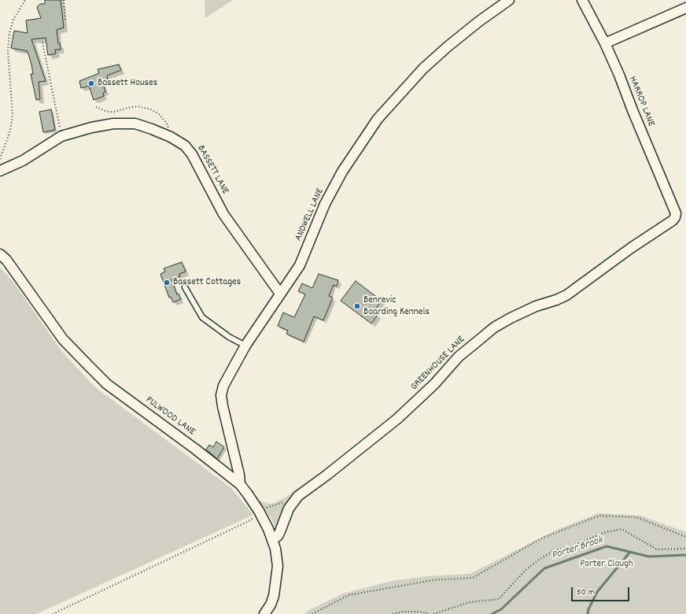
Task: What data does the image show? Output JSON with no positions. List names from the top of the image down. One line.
{"streets":{"street":["HARROP LANE","BASSETT LANE","ANDWELL LANE","GREENHOUSE LANE","FULWOOD LANE"]},"crossings":[["HARROP LANE","GREENHOUSE LANE"],["BASSETT LANE","ANDWELL LANE"],["ANDWELL LANE","FULWOOD LANE"],["GREENHOUSE LANE","FULWOOD LANE"]],"water":["Porter Brook"],"parks":["Porter Clough"],"places":["Bassett Houses","Bassett Cottages","Benrevic Boarding Kennels"],"scale_bar":"50 m"}
